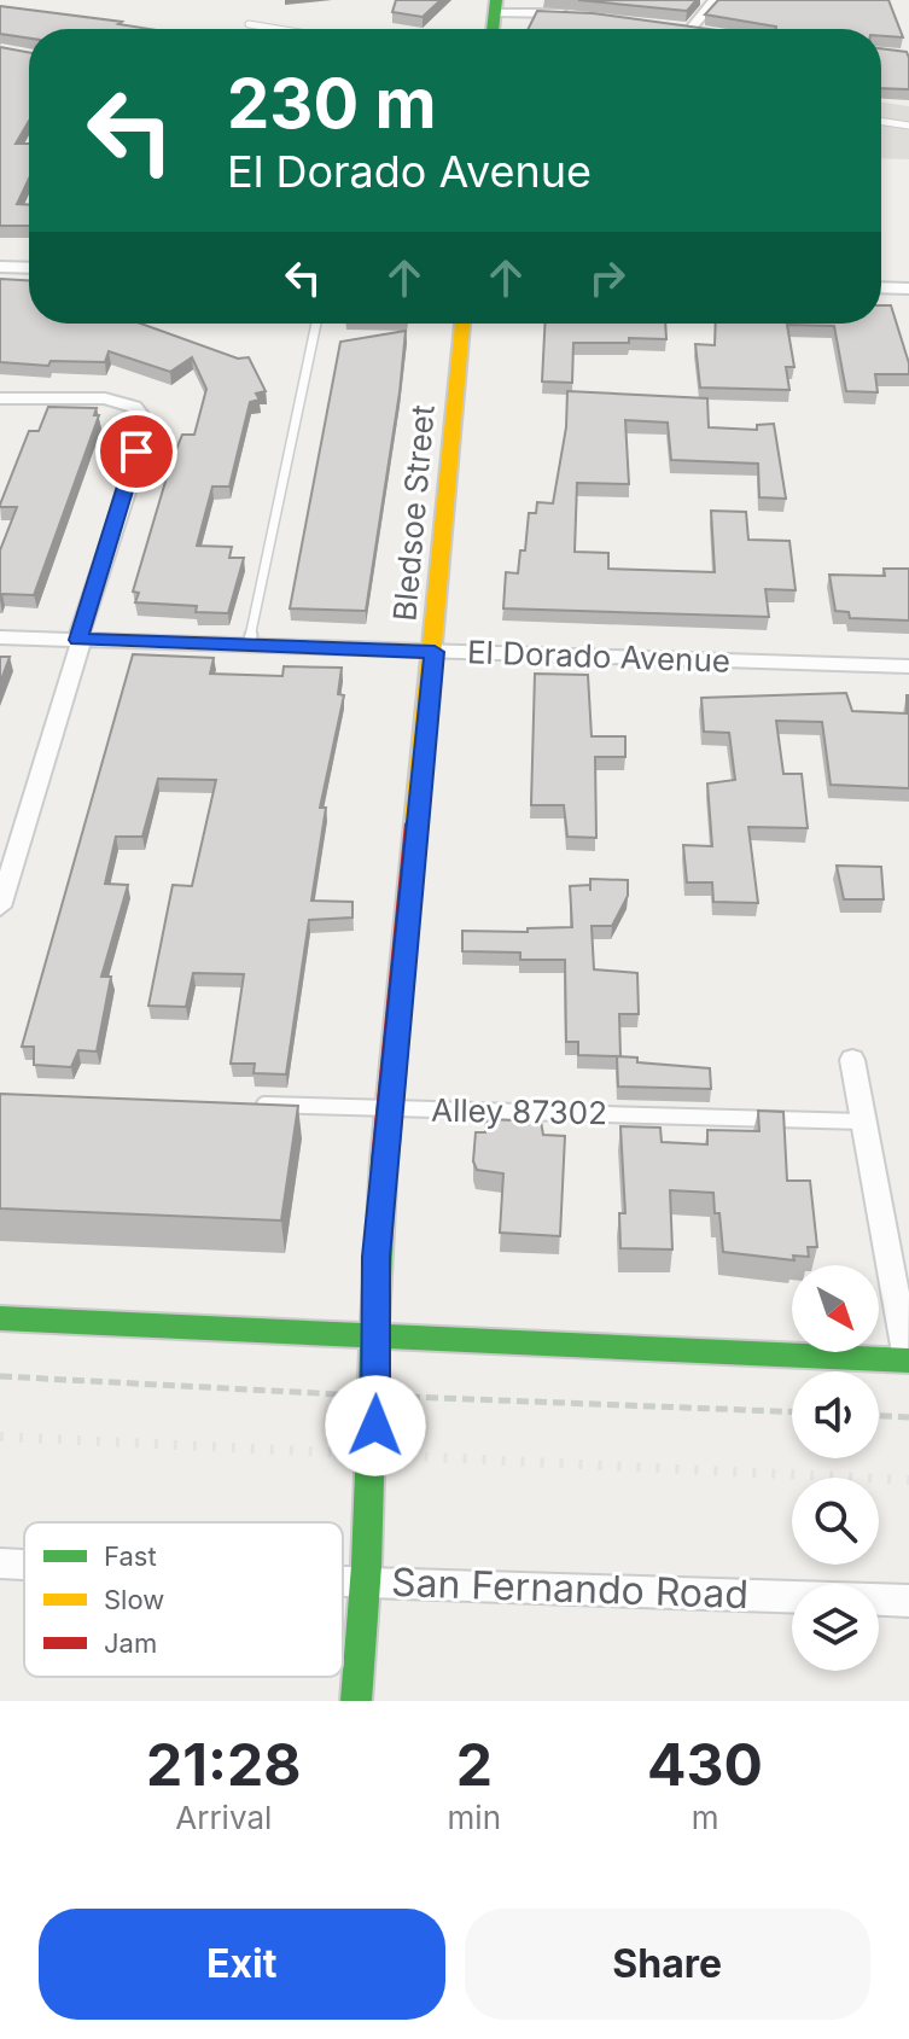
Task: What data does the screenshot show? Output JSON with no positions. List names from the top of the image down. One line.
{"streets":{"street":["Bledsoe Street","El Dorado Avenue","San Fernando Road"],"lane":["Alley 87302"]},"crossings":[["Bledsoe Street","El Dorado Avenue"],["Bledsoe Street","Alley 87302"],["Bledsoe Street","San Fernando Road"]],"legend":["Fast","Slow","Jam"],"north":"bottom right","page":{"turn":["230 m","El Dorado Avenue"],"eta":["21:28","Arrival","2","min","430","m"],"buttons":["Exit","Share"]}}
